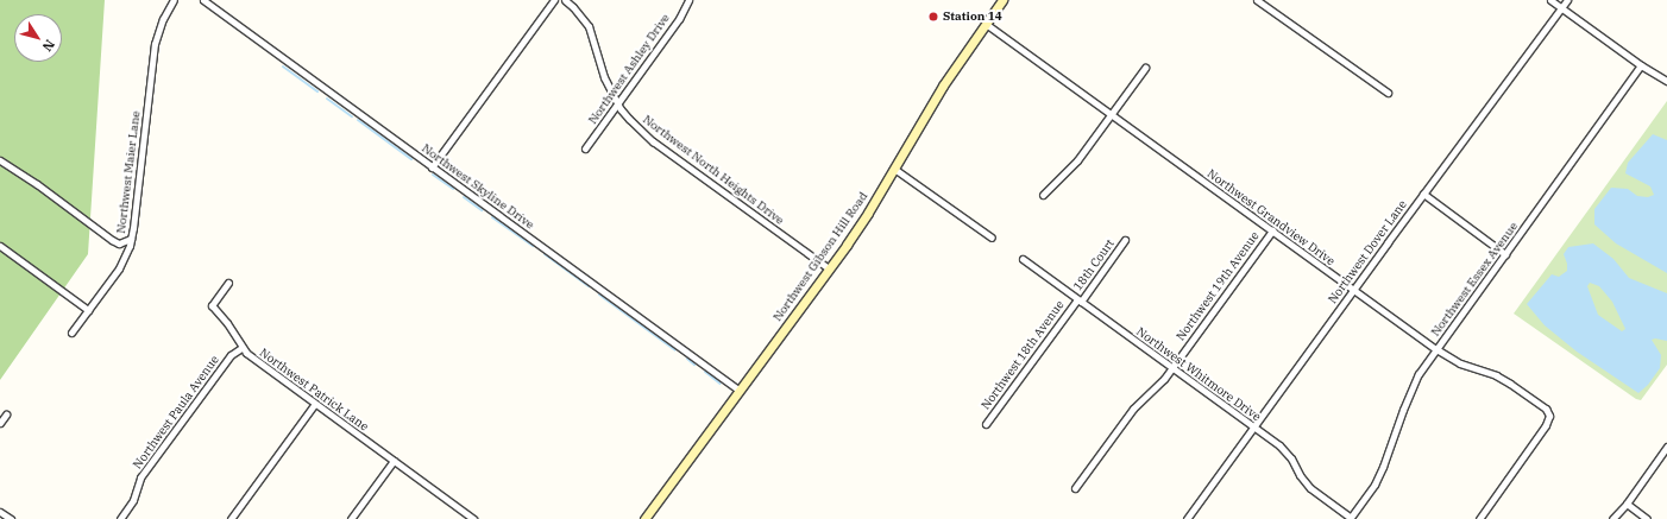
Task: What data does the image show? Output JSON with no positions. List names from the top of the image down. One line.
{"streets":{"main road":["Northwest Gibson Hill Road"],"street":["Northwest Ashley Drive","Northwest North Heights Drive","Northwest Maier Lane","Northwest Skyline Drive","Northwest Grandview Drive","Northwest Dover Lane","18th Court","Northwest Essex Avenue","Northwest 19th Avenue","Northwest 18th Avenue","Northwest Whitmore Drive","Northwest Patrick Lane","Northwest Paula Avenue"]},"crossings":[["Northwest Ashley Drive","Northwest North Heights Drive"],["Northwest North Heights Drive","Northwest Gibson Hill Road"],["Northwest Skyline Drive","Northwest Gibson Hill Road"],["Northwest Grandview Drive","Northwest Dover Lane"],["Northwest Grandview Drive","Northwest Gibson Hill Road"],["Northwest Grandview Drive","Northwest Essex Avenue"],["Northwest Grandview Drive","Northwest 19th Avenue"],["Northwest Dover Lane","Northwest Whitmore Drive"],["18th Court","Northwest 18th Avenue"],["18th Court","Northwest Whitmore Drive"],["Northwest Essex Avenue","Northwest Whitmore Drive"],["Northwest 19th Avenue","Northwest Whitmore Drive"],["Northwest 18th Avenue","Northwest Whitmore Drive"],["Northwest Patrick Lane","Northwest Paula Avenue"]],"places":["Station 14"],"north":"bottom right"}
